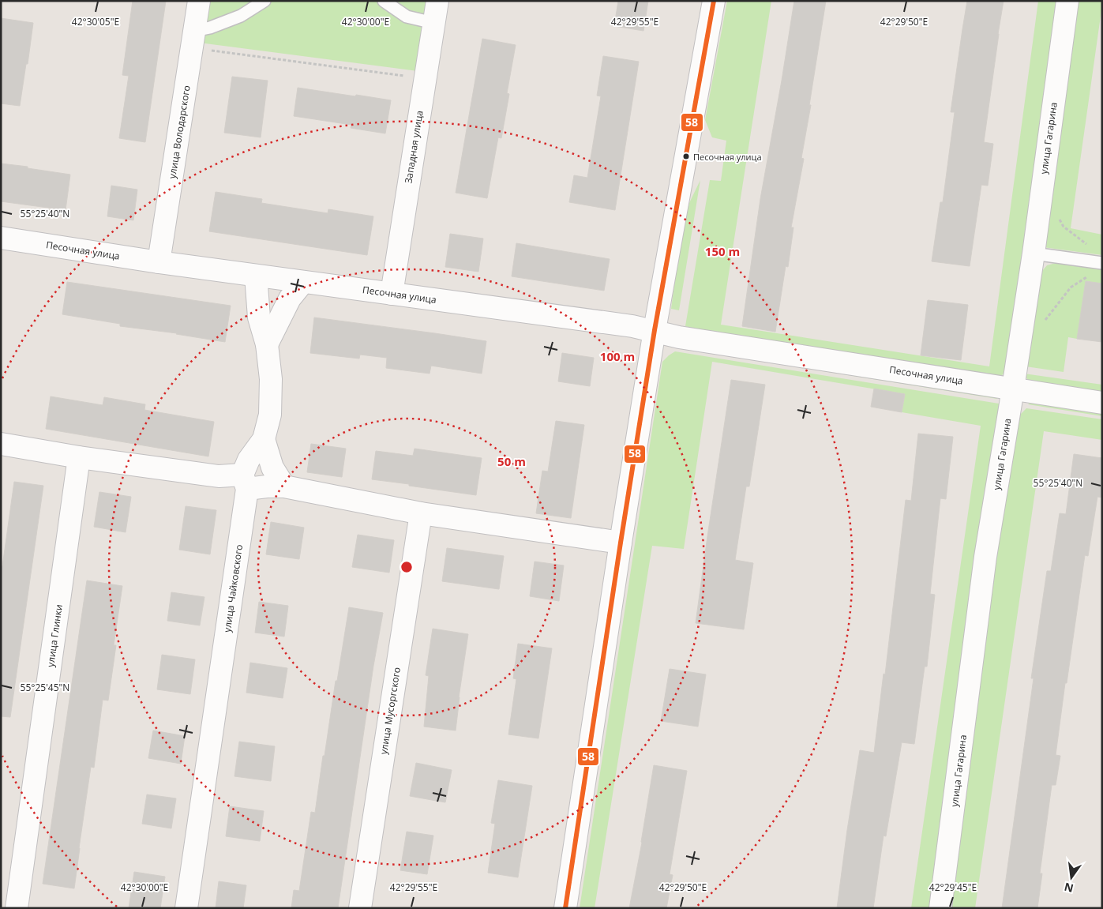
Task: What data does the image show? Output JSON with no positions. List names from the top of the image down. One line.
{"streets":{"street":["улица Володарского","улица Гагарина","Западная улица","Песочная улица","улица Чайковского","улица Глинки","улица Мусоргского"]},"crossings":[["улица Володарского","Песочная улица"],["улица Гагарина","Песочная улица"],["Западная улица","Песочная улица"],["Песочная улица","улица Чайковского"]],"places":["Песочная улица"],"lines":["transit line 58"],"north":"bottom","coordinates":["42°30'05\"E","42°30'00\"E","42°29'55\"E","42°29'50\"E","55°25'40\"N","55°25'45\"N","42°29'45\"E"],"rings":["150 m","100 m","50 m"]}
